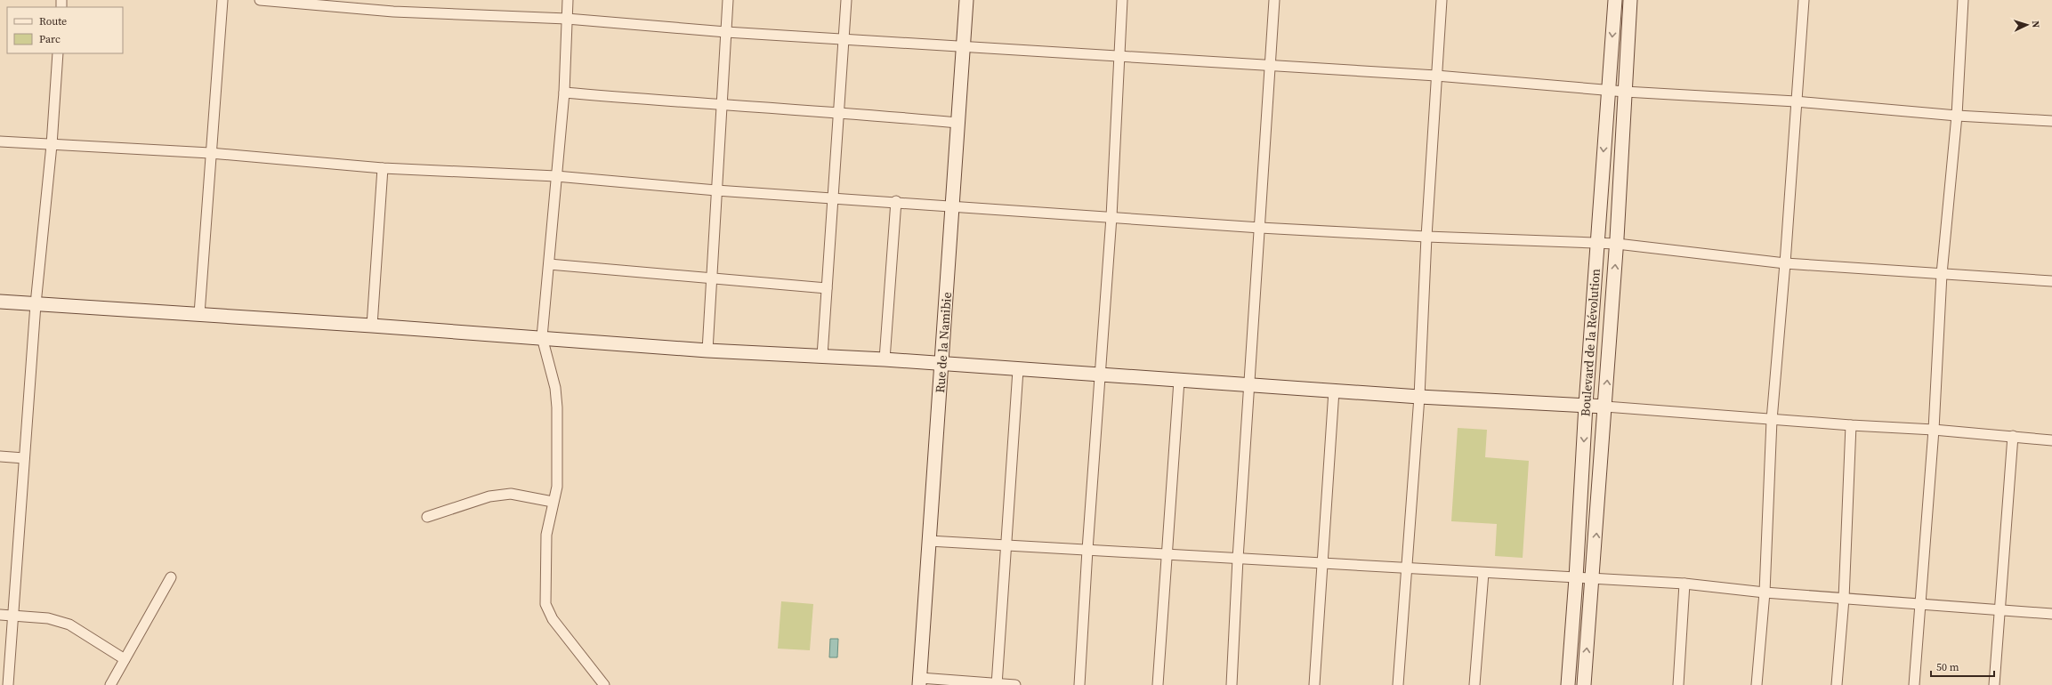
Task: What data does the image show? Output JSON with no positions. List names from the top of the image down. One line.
{"streets":{"street":["Rue de la Namibie","Boulevard de la Révolution"]},"legend":["Route","Parc"],"scale_bar":"50 m","north":"right"}
